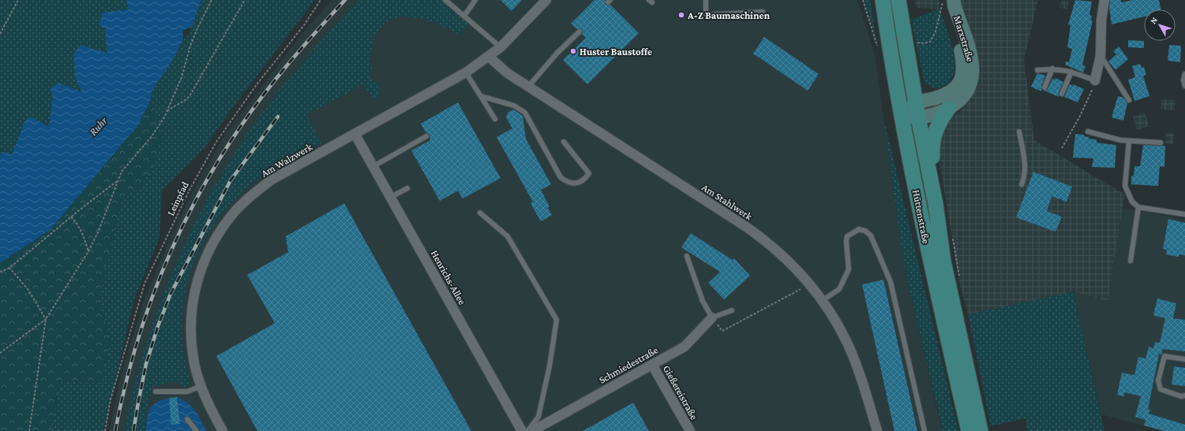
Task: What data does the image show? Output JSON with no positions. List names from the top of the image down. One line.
{"streets":{"main road":["Hüttenstraße"],"street":["Marxstraße","Am Walzwerk","Am Stahlwerk","Henrichs-Allee","Schmiedestraße","Gießereistraße"],"path":["Leinpfad"]},"crossings":[["Marxstraße","Hüttenstraße"],["Am Walzwerk","Am Stahlwerk"],["Am Walzwerk","Henrichs-Allee"],["Schmiedestraße","Gießereistraße"]],"water":["Ruhr"],"places":["A-Z Baumaschinen","Huster Baustoffe"],"north":"top left"}
